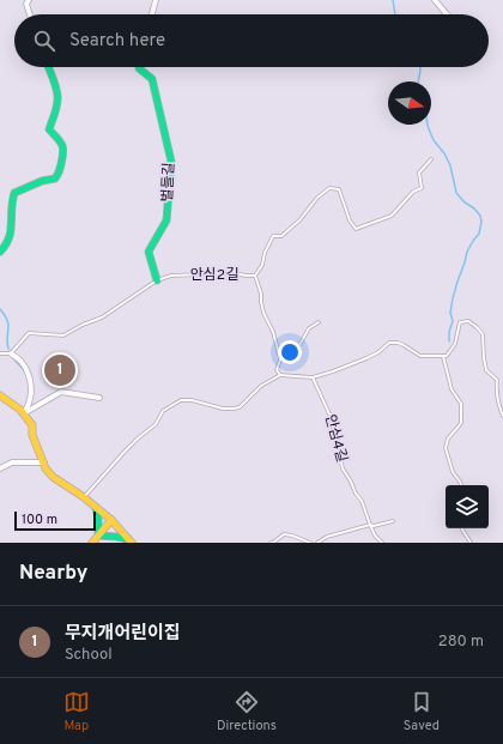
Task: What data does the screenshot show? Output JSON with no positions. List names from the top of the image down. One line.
{"streets":{"street":["벌들길"],"lane":["안심2길","안심4길"]},"crossings":[["벌들길","안심2길"]],"scale_bar":"100 m","north":"right","page":{"search":"Search here","pins":"1","scale":"100 m","heading":"Nearby","list":[{"mark":"1","name":"무지개어린이집","note":"School","value":"280 m"}],"nav":["Map","Directions","Saved"]}}
